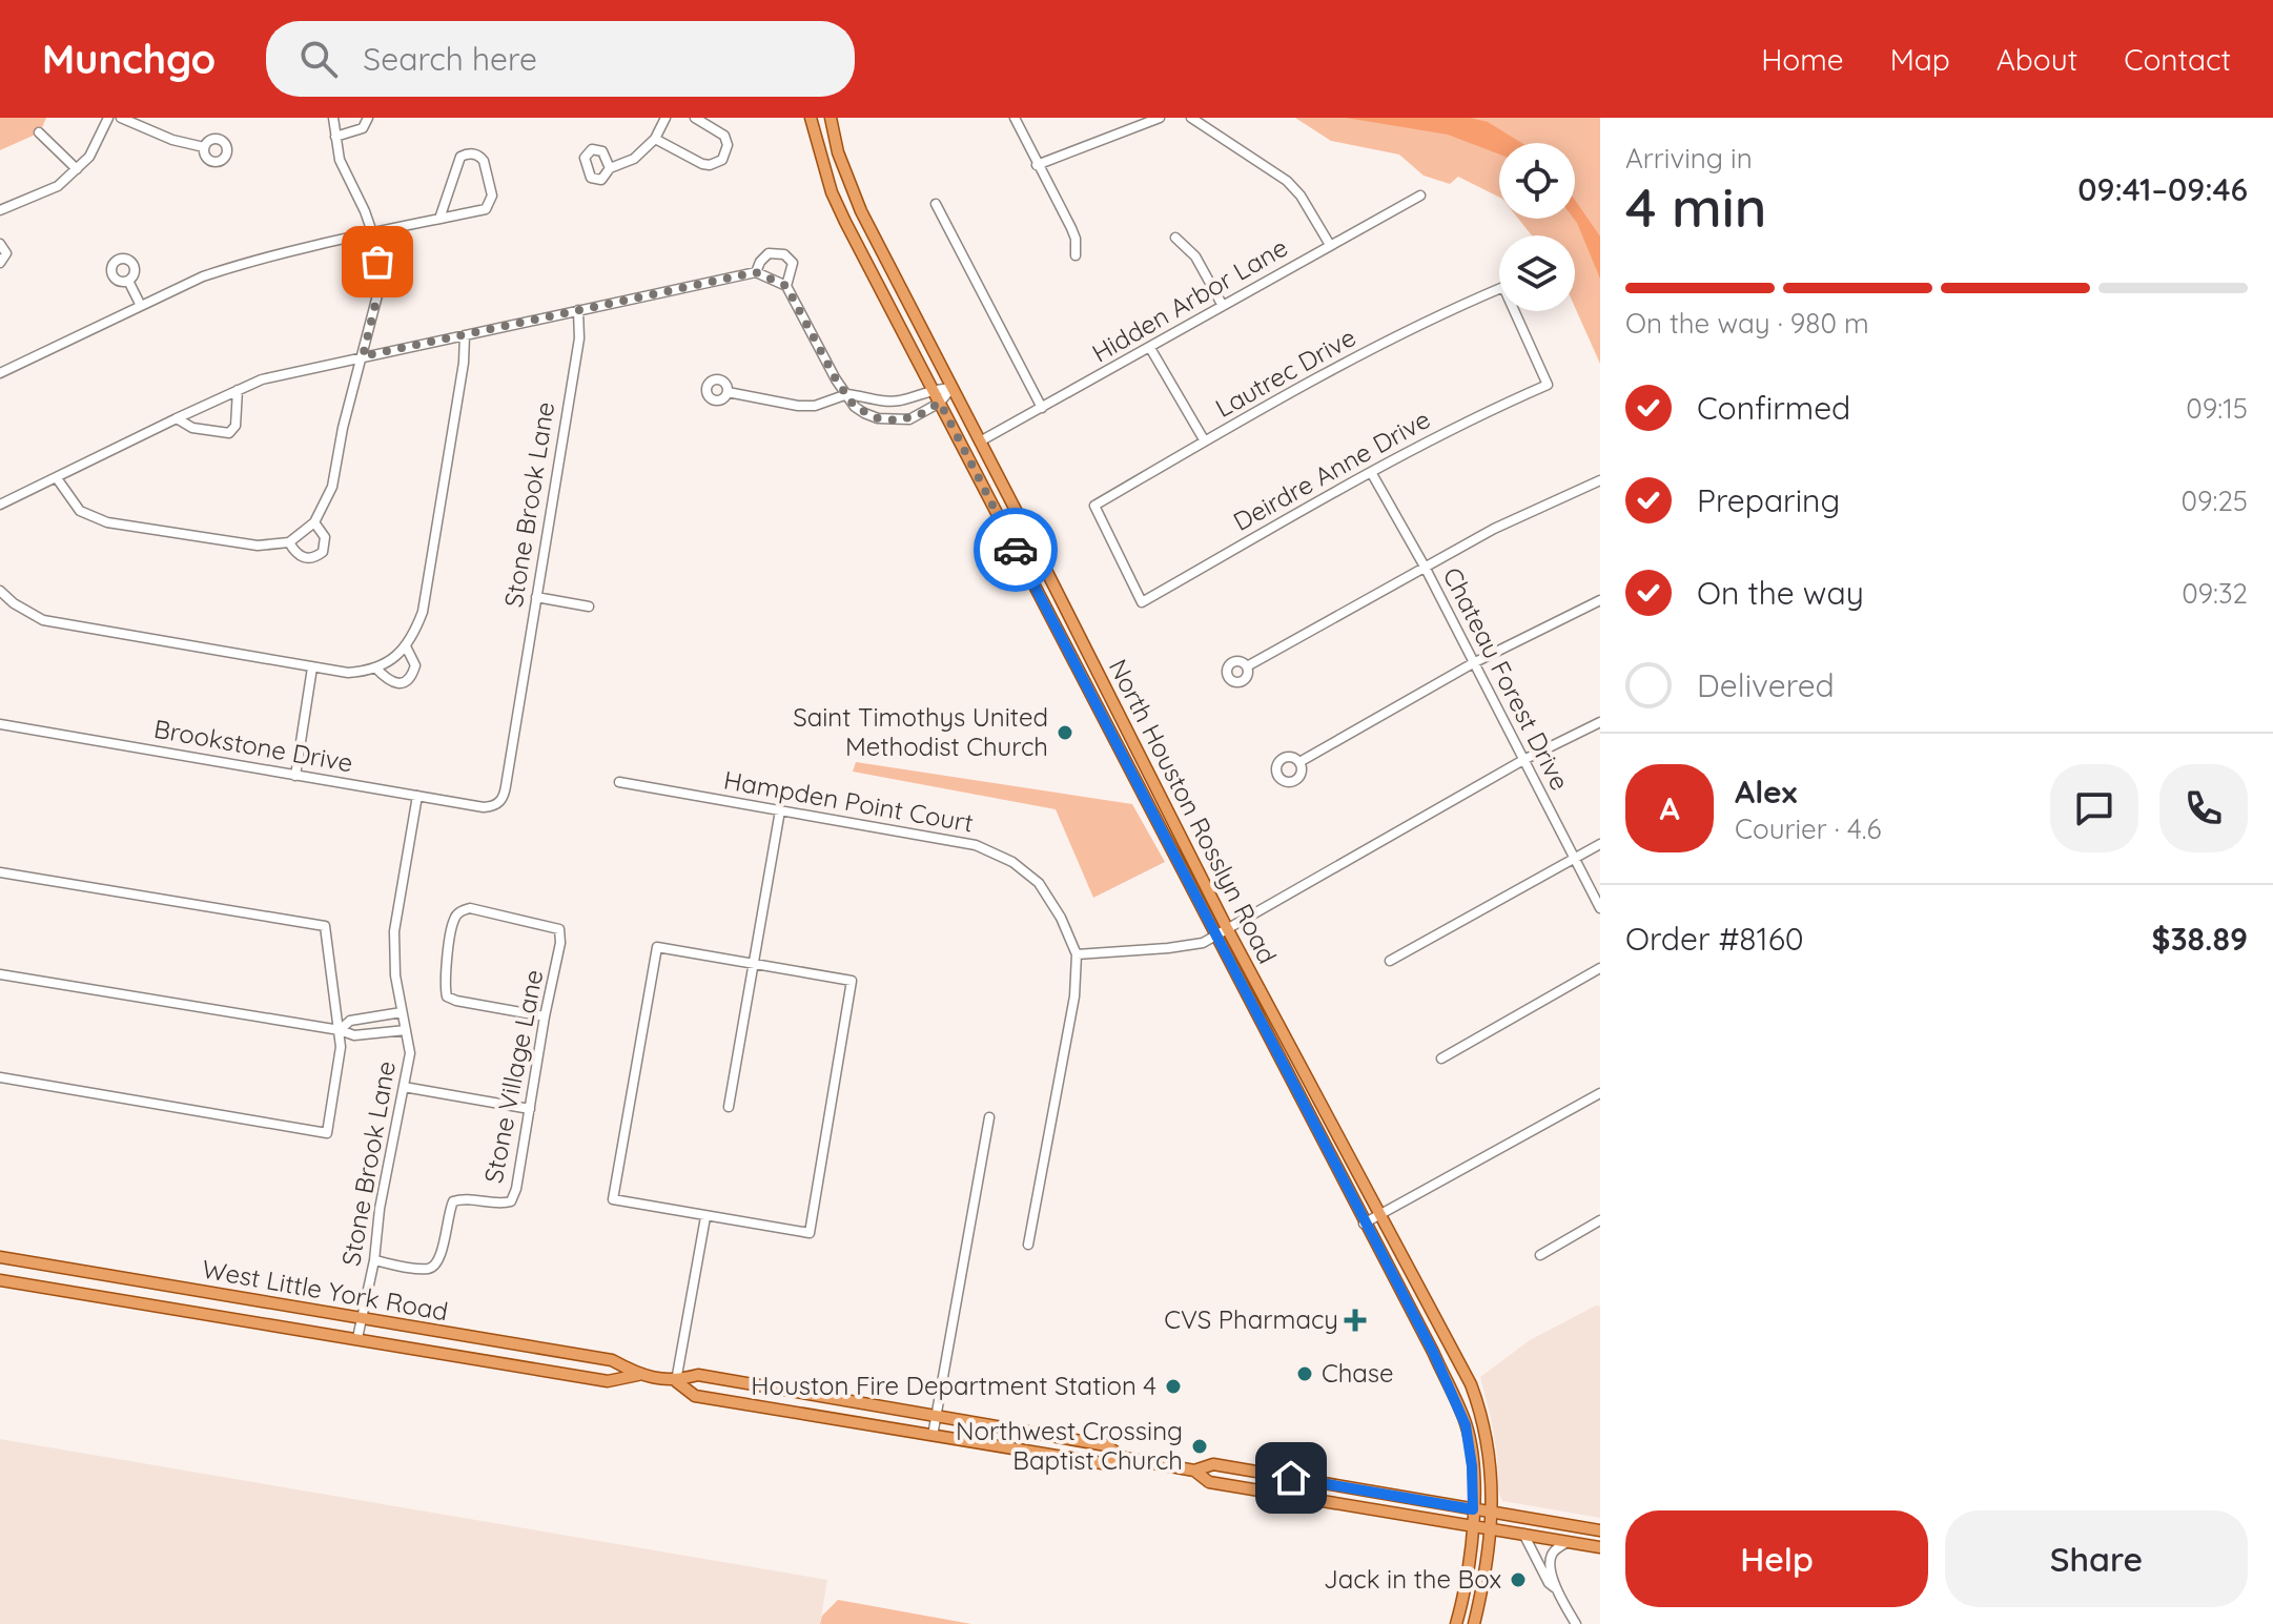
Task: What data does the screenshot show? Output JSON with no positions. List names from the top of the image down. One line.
{"streets":{"main road":["North Houston Rosslyn Road","West Little York Road"],"street":["Hidden Arbor Lane","Lautrec Drive","Deirdre Anne Drive","Stone Brook Lane","Chateau Forest Drive","Brookstone Drive","Hampden Point Court","Stone Village Lane"]},"crossings":[["Hidden Arbor Lane","North Houston Rosslyn Road"],["Lautrec Drive","Deirdre Anne Drive"],["Deirdre Anne Drive","Chateau Forest Drive"],["Stone Brook Lane","Brookstone Drive"],["Stone Brook Lane","Stone Village Lane"],["Stone Brook Lane","West Little York Road"],["North Houston Rosslyn Road","West Little York Road"]],"places":{"other":["Saint Timothys United Methodist Church","Chase","Houston Fire Department Station 4","Northwest Crossing Baptist Church","Jack in the Box"],"health":["CVS Pharmacy"]},"page":{"header":"Munchgo","search":"Search here","nav":["Home","Map","About","Contact"],"heading":["4 min","Arriving in","09:41–09:46"],"panel":["Alex","Courier · 4.6","Order #8160","$38.89"],"bar":"On the way · 980 m","list":[["Confirmed","09:15"],["Preparing","09:25"],["On the way","09:32"],"Delivered"],"round":"A","buttons":["Help","Share"]}}
